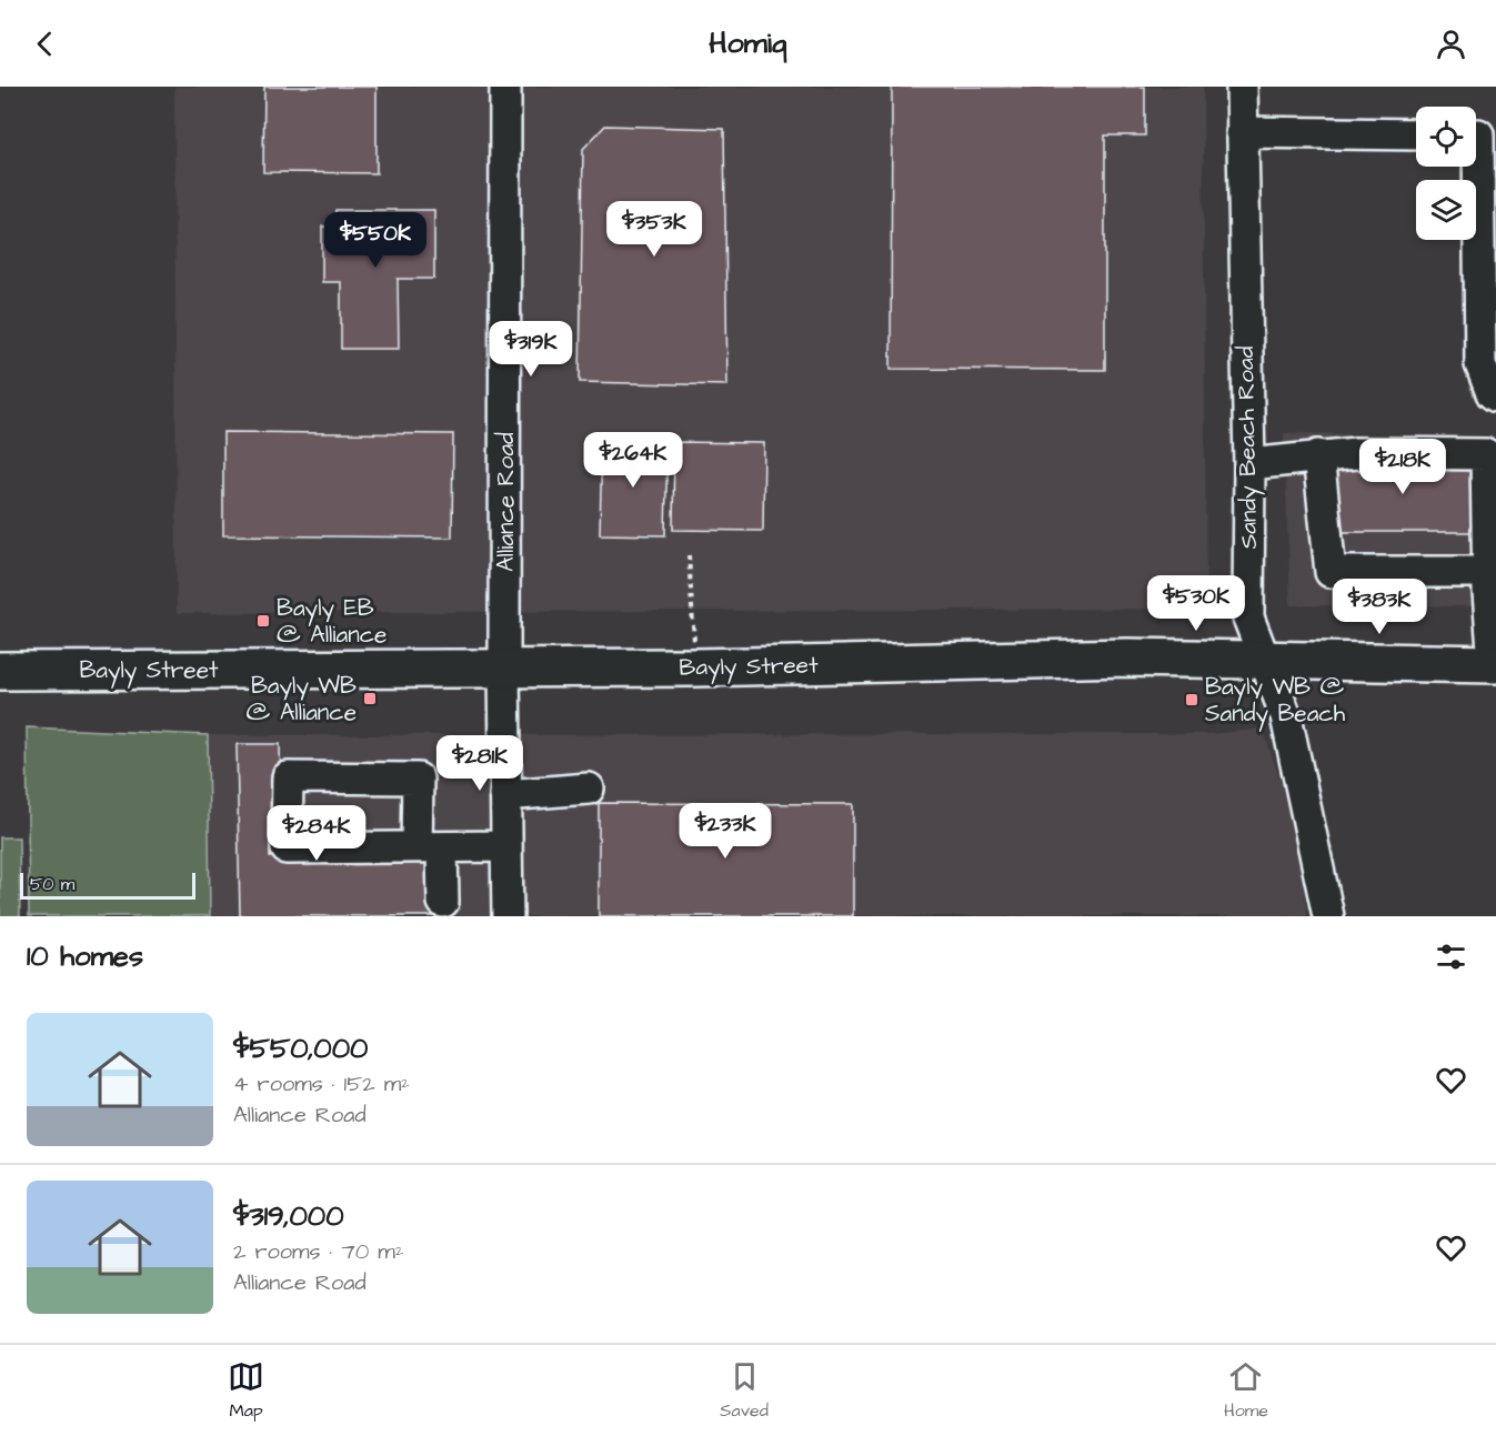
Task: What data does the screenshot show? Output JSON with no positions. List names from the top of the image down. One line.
{"streets":{"main road":["Bayly Street"],"street":["Sandy Beach Road","Alliance Road"]},"crossings":[["Sandy Beach Road","Bayly Street"],["Alliance Road","Bayly Street"]],"places":{"transit":["Bayly EB @ Alliance","Bayly WB @ Alliance","Bayly WB @ Sandy Beach"]},"scale_bar":"50 m","page":{"header":"Homiq","price":["$353K","$550K","$319K","$264K","$218K","$530K","$383K","$281K","$233K","$284K"],"scale":"50 m","heading":"10 homes","list":[{"name":"$550,000","note":"4 rooms · 152 m² · Alliance Road"},{"name":"$319,000","note":"2 rooms · 70 m² · Alliance Road"}],"tabs":["Map","Saved","Home"]}}
